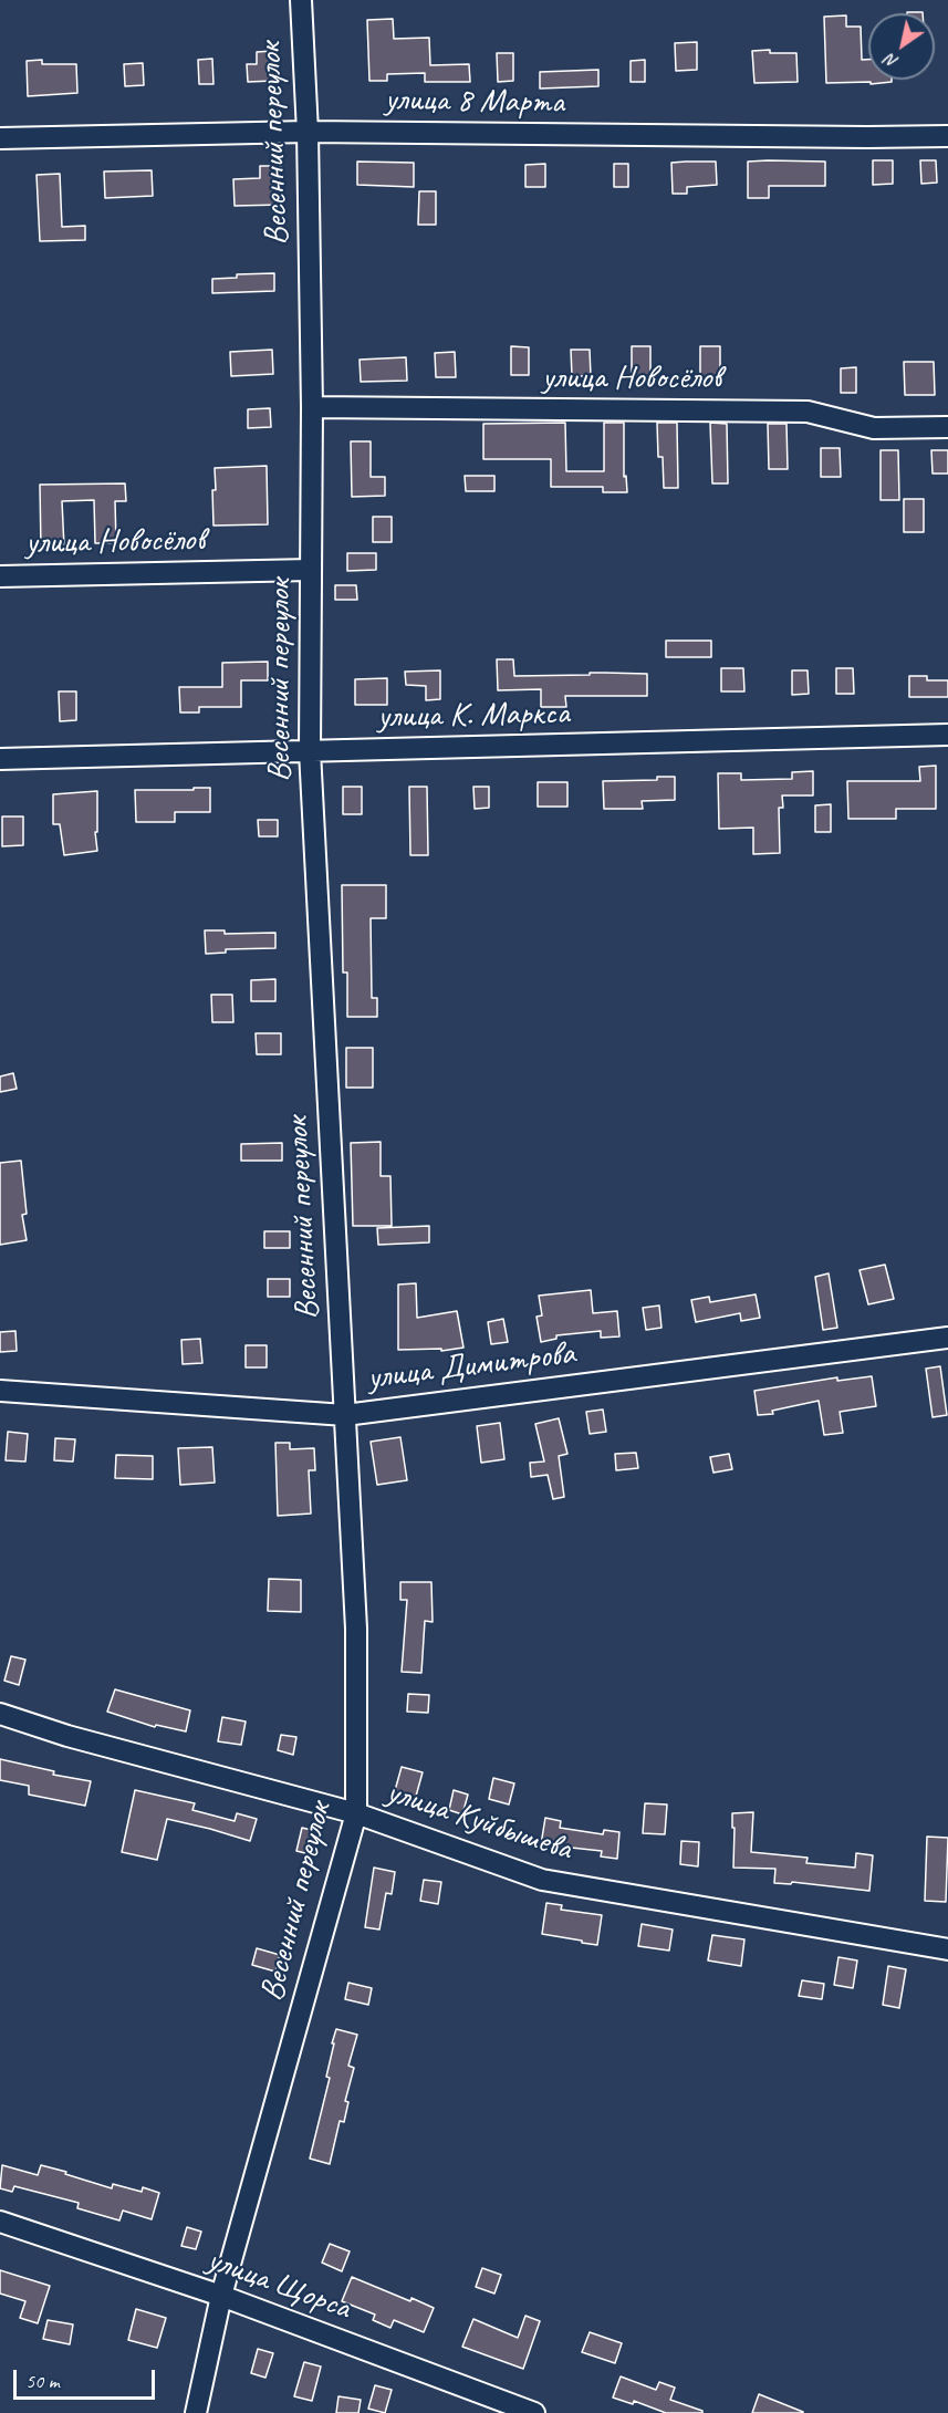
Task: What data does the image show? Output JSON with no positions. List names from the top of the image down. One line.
{"streets":{"street":["улица 8 Марта","Весенний переулок","улица Новосёлов","улица К. Маркса","улица Димитрова","улица Куйбышева","улица Щорса"]},"crossings":[["улица 8 Марта","Весенний переулок"],["Весенний переулок","улица Новосёлов"],["Весенний переулок","улица К. Маркса"],["Весенний переулок","улица Димитрова"],["Весенний переулок","улица Куйбышева"],["Весенний переулок","улица Щорса"]],"scale_bar":"50 m","north":"bottom left"}
